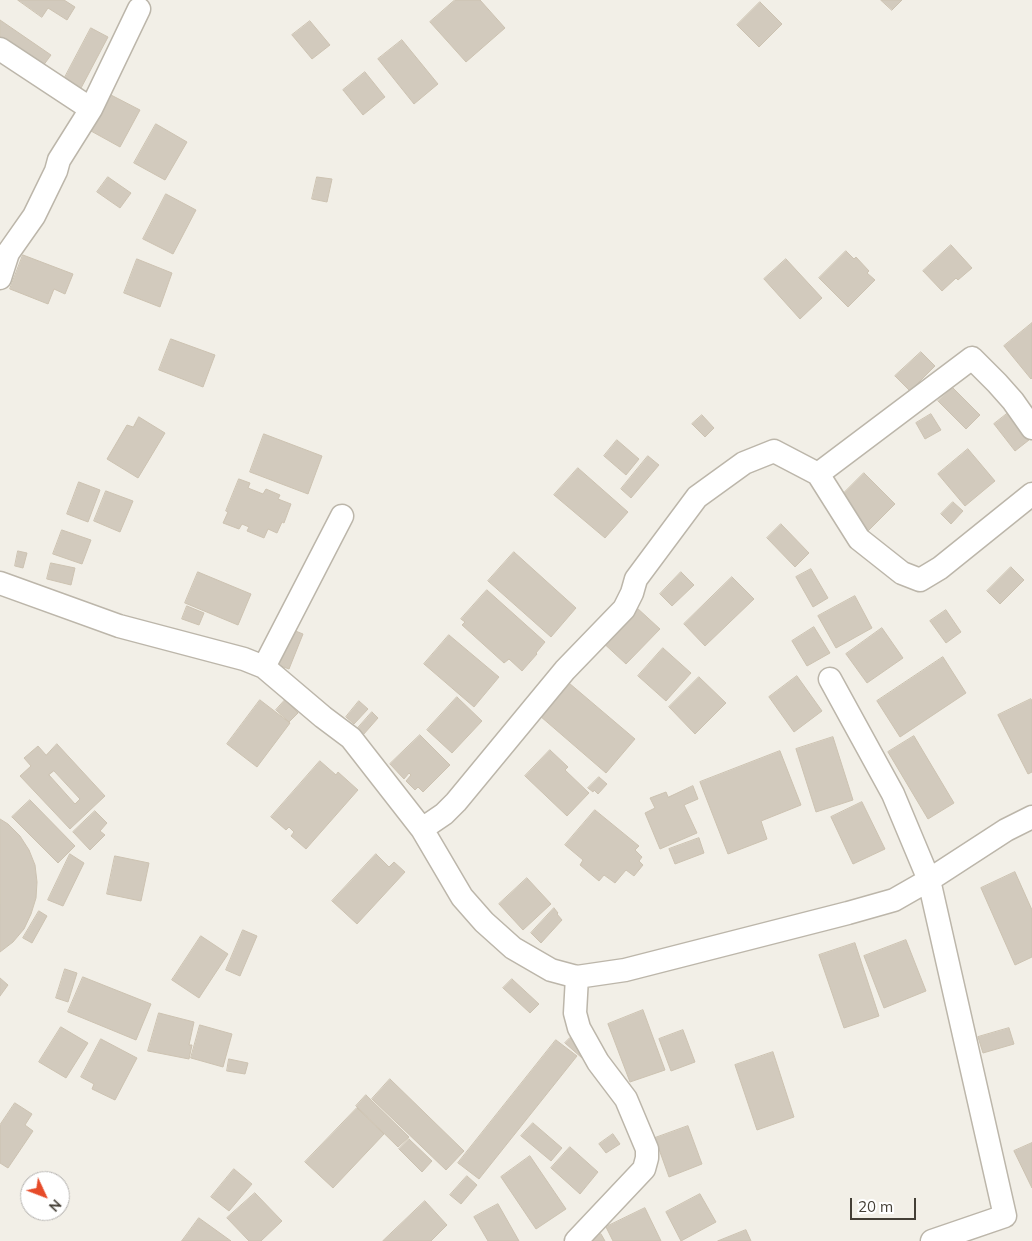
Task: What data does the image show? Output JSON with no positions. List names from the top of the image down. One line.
{"scale_bar":"20 m","north":"bottom right"}
